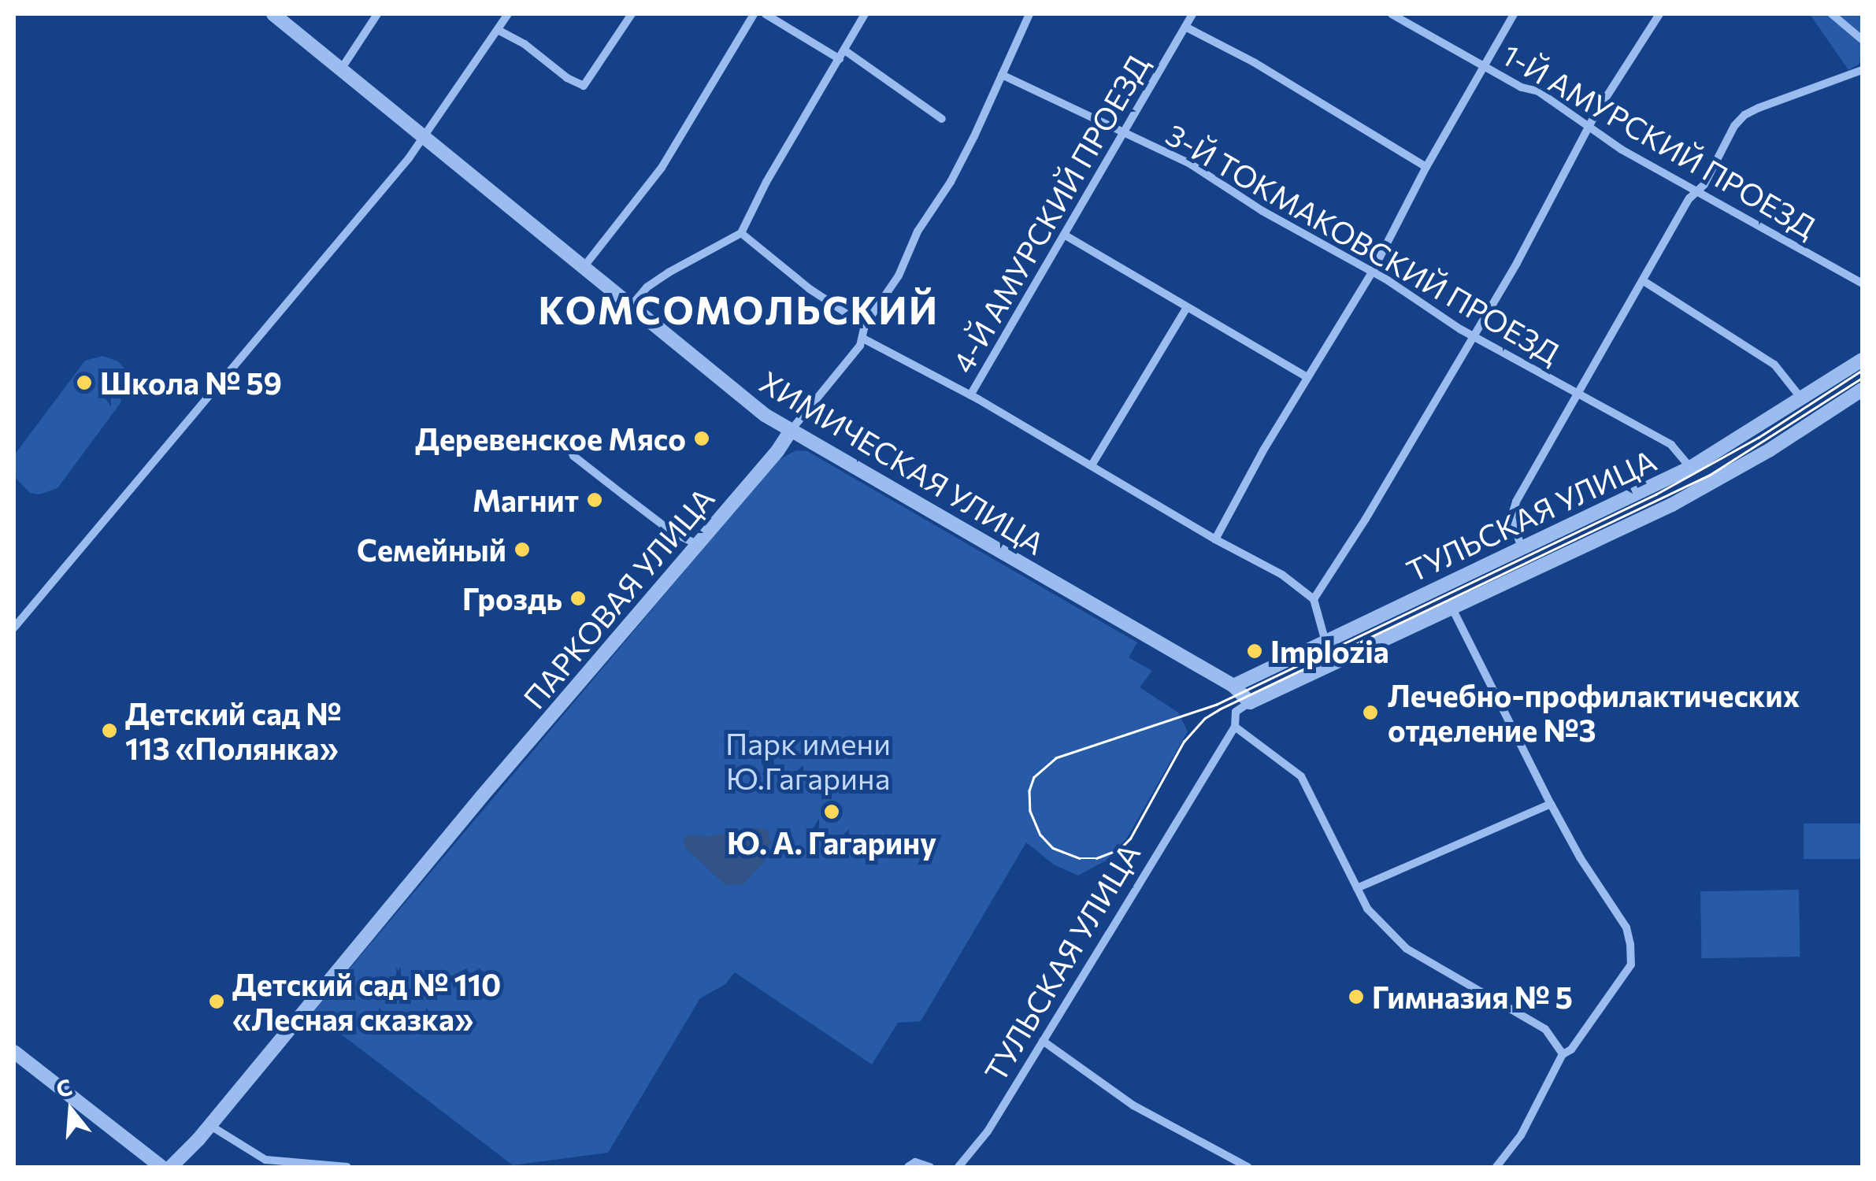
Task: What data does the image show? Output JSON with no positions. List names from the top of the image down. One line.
{"streets":{"street":["1-Й АМУРСКИЙ ПРОЕЗД","4-Й АМУРСКИЙ ПРОЕЗД","3-Й ТОКМАКОВСКИЙ ПРОЕЗД","ХИМИЧЕСКАЯ УЛИЦА","ТУЛЬСКАЯ УЛИЦА","ПАРКОВАЯ УЛИЦА"]},"crossings":[["4-Й АМУРСКИЙ ПРОЕЗД","3-Й ТОКМАКОВСКИЙ ПРОЕЗД"],["3-Й ТОКМАКОВСКИЙ ПРОЕЗД","ТУЛЬСКАЯ УЛИЦА"],["ХИМИЧЕСКАЯ УЛИЦА","ТУЛЬСКАЯ УЛИЦА"],["ХИМИЧЕСКАЯ УЛИЦА","ПАРКОВАЯ УЛИЦА"]],"districts":["КОМСОМОЛЬСКИЙ"],"parks":["Парк имени Ю.Гагарина"],"places":["Школа № 59","Деревенское Мясо","Магнит","Семейный","Гроздь","Implozia","Лечебно-профилактических отделение №3","Детский сад № 113 «Полянка»","Ю. А. Гагарину","Гимназия № 5","Детский сад № 110 «Лесная сказка»"],"north":"top"}
